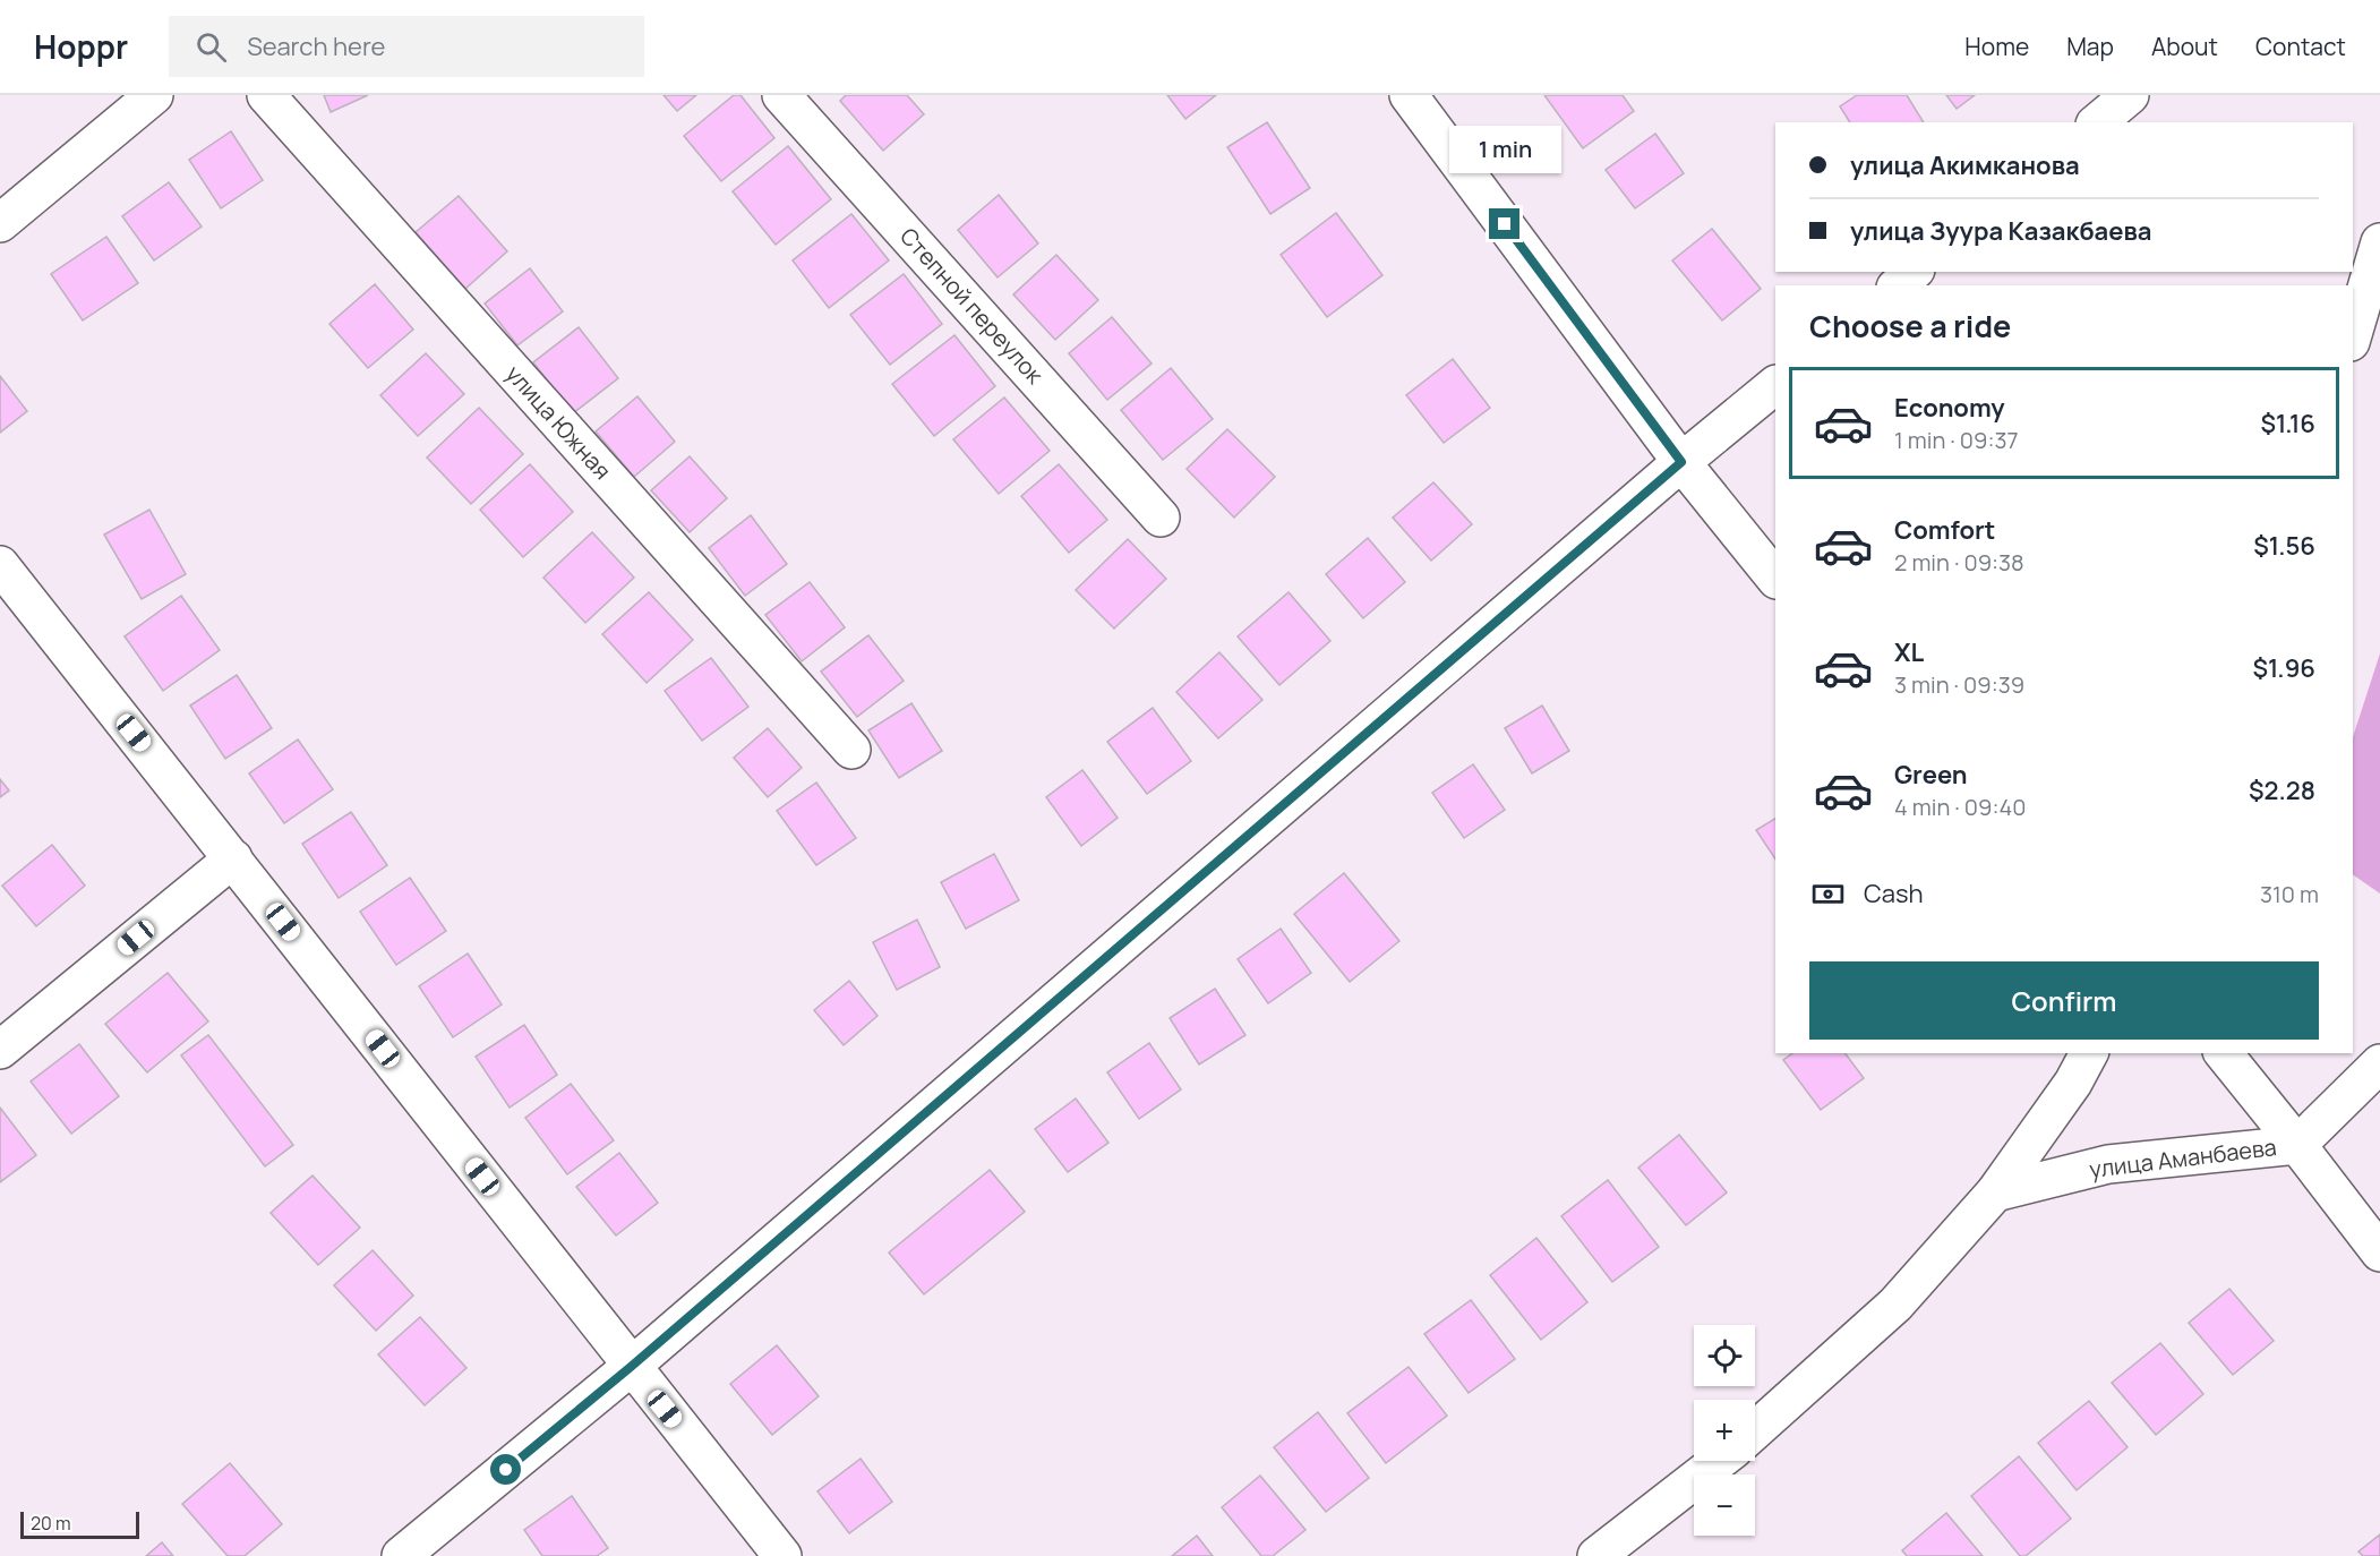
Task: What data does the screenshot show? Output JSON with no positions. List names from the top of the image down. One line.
{"streets":{"street":["Степной переулок","улица Южная","улица Аманбаева"]},"scale_bar":"20 m","page":{"header":"Hoppr","search":"Search here","nav":["Home","Map","About","Contact"],"banner":["улица Акимканова","улица Зуура Казакбаева"],"bubble":"1 min","heading":"Choose a ride","list":[{"name":"Economy","note":"1 min · 09:37","value":"$1.16"},{"name":"Comfort","note":"2 min · 09:38","value":"$1.56"},{"name":"XL","note":"3 min · 09:39","value":"$1.96"},{"name":"Green","note":"4 min · 09:40","value":"$2.28"}],"pay":["Cash","310 m"],"buttons":"Confirm","map_buttons":["+","−"],"scale":"20 m"}}
